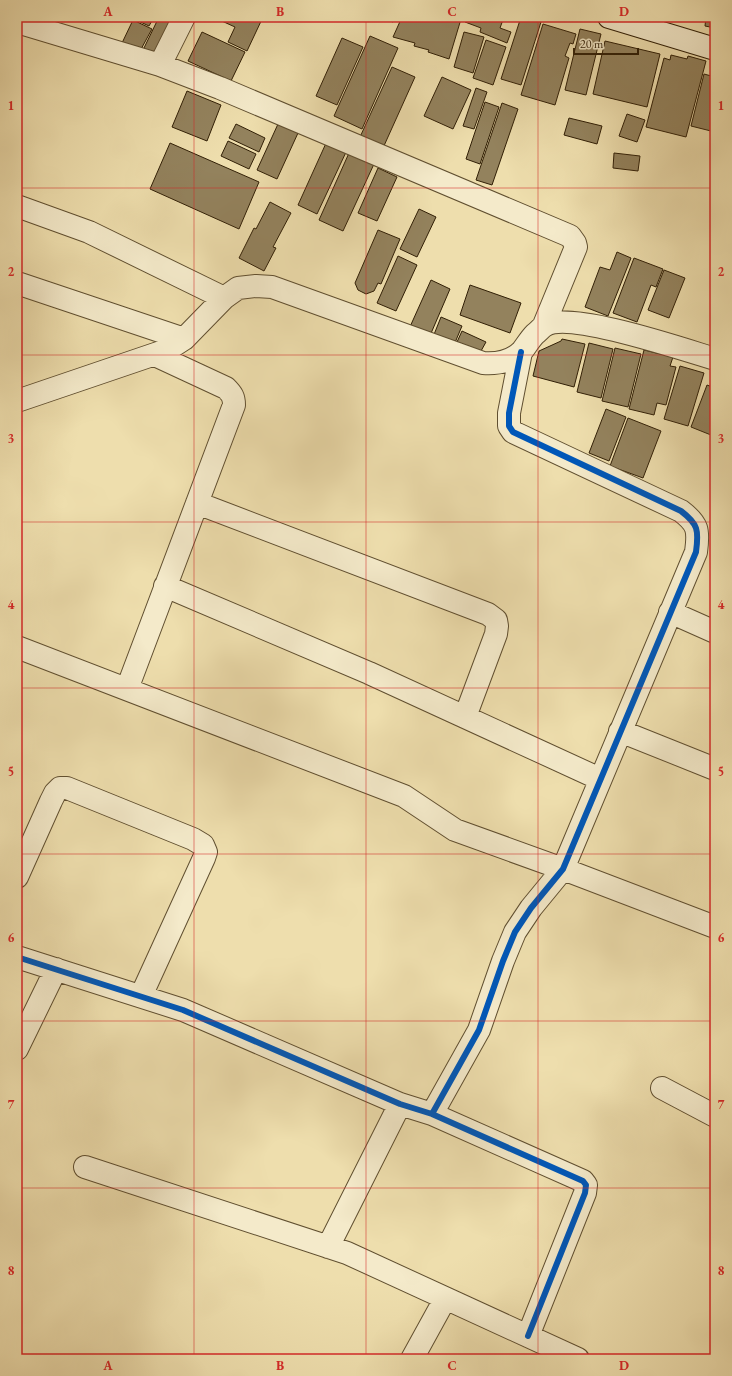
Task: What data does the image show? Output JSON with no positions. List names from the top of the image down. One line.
{"scale_bar":"20 m","grid":{"columns":["A","B","C","D"],"rows":["1","2","3","4","5","6","7","8"]}}
